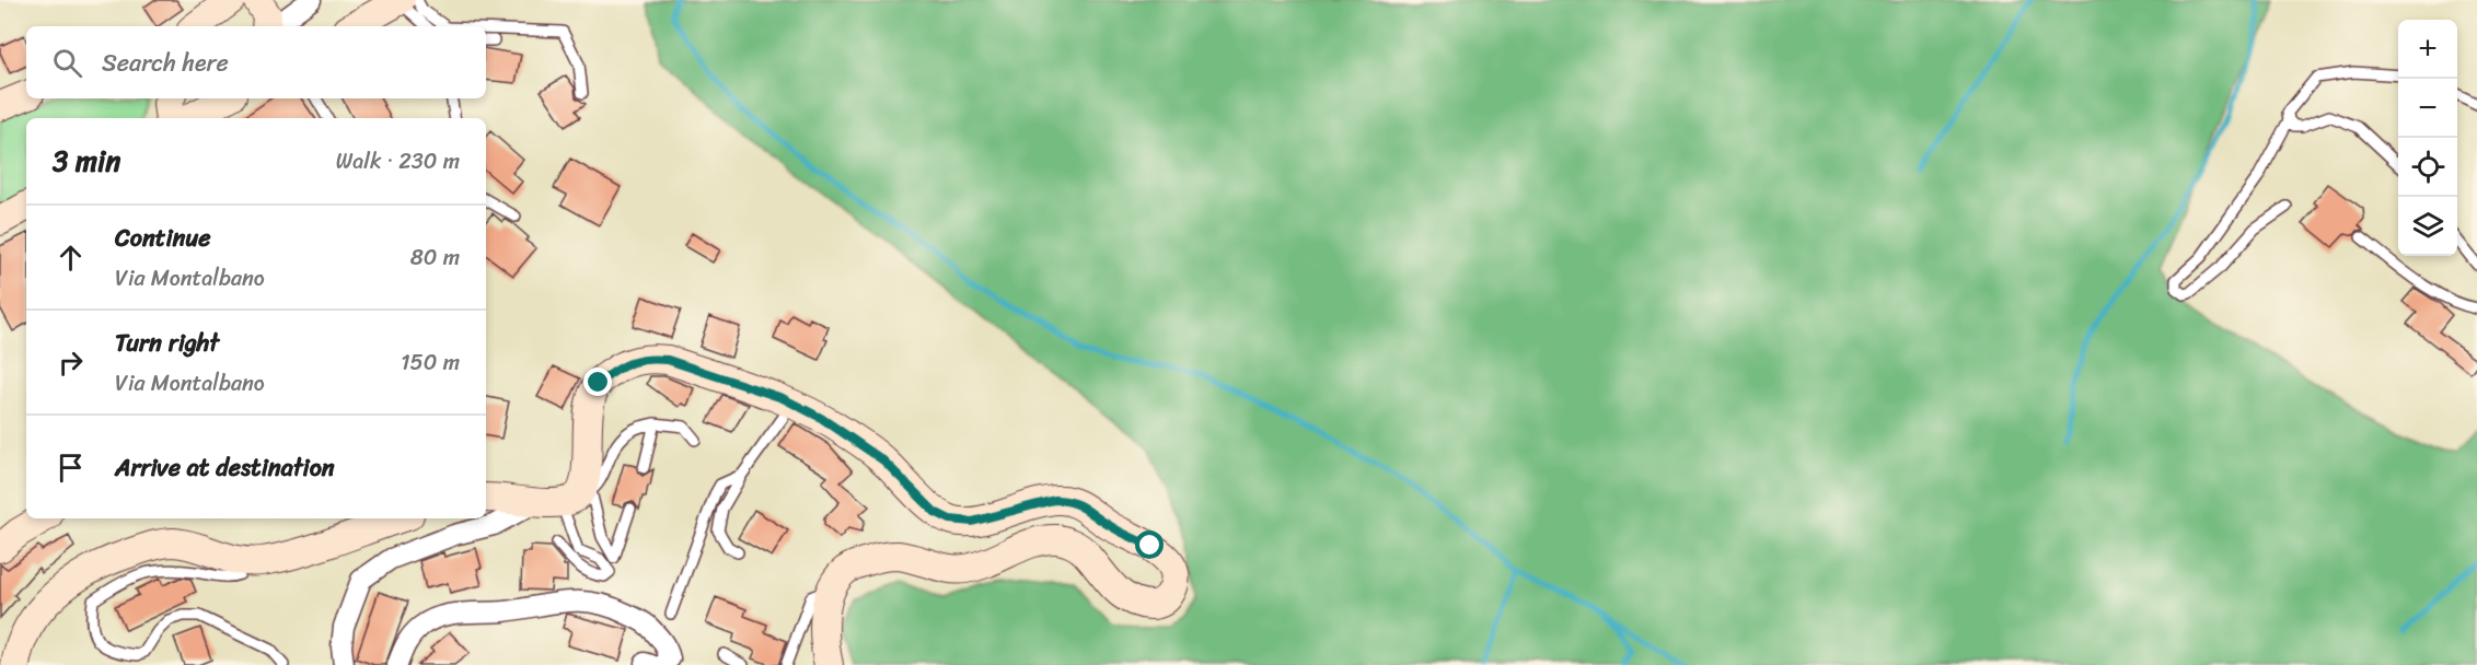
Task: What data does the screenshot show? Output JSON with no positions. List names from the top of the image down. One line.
{"page":{"map_buttons":["+","−"],"search":"Search here","heading":["3 min","Walk · 230 m"],"list":[["Continue","Via Montalbano","80 m"],["Turn right","Via Montalbano","150 m"],"Arrive at destination"]}}
